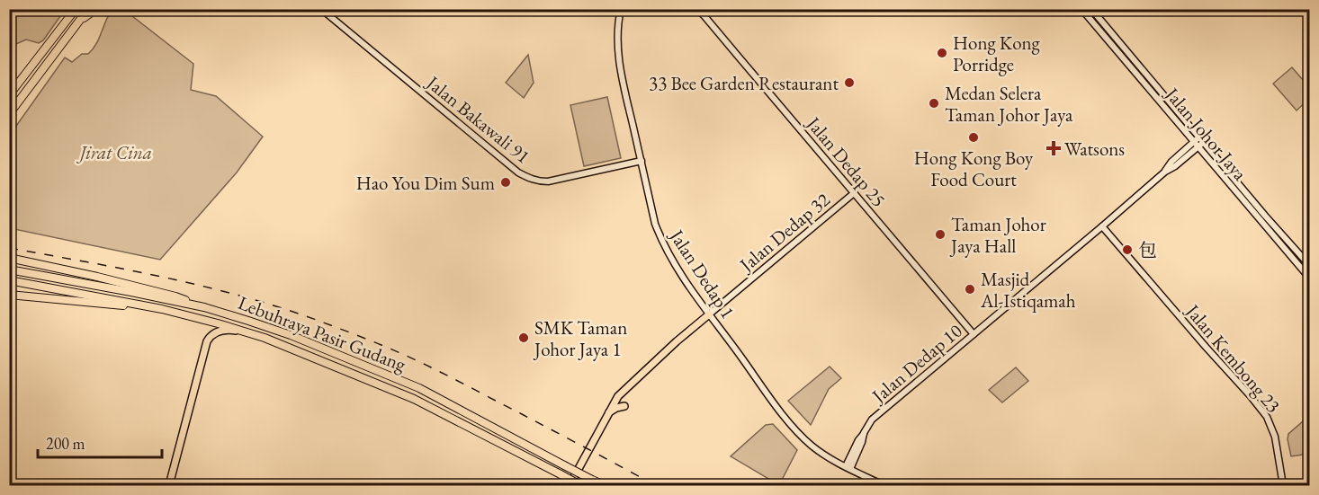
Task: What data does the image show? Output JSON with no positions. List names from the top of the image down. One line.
{"streets":{"highway":["Lebuhraya Pasir Gudang"],"main road":["Jalan Bakawali 91","Jalan Johor Jaya","Jalan Dedap 25","Jalan Dedap 32","Jalan Dedap 1","Jalan Kembong 23","Jalan Dedap 10"]},"crossings":[["Jalan Bakawali 91","Jalan Dedap 1"],["Jalan Johor Jaya","Jalan Dedap 10"],["Jalan Dedap 25","Jalan Dedap 32"],["Jalan Dedap 25","Jalan Dedap 10"],["Jalan Dedap 32","Jalan Dedap 1"],["Jalan Dedap 1","Jalan Dedap 10"],["Jalan Kembong 23","Jalan Dedap 10"]],"parks":["Jirat Cina"],"places":{"other":["Hong Kong Porridge","33 Bee Garden Restaurant","Medan Selera Taman Johor Jaya","Hong Kong Boy Food Court","Hao You Dim Sum","Taman Johor Jaya Hall","包","Masjid Al-Istiqamah","SMK Taman Johor Jaya 1"],"health":["Watsons"]},"scale_bar":"200 m"}
